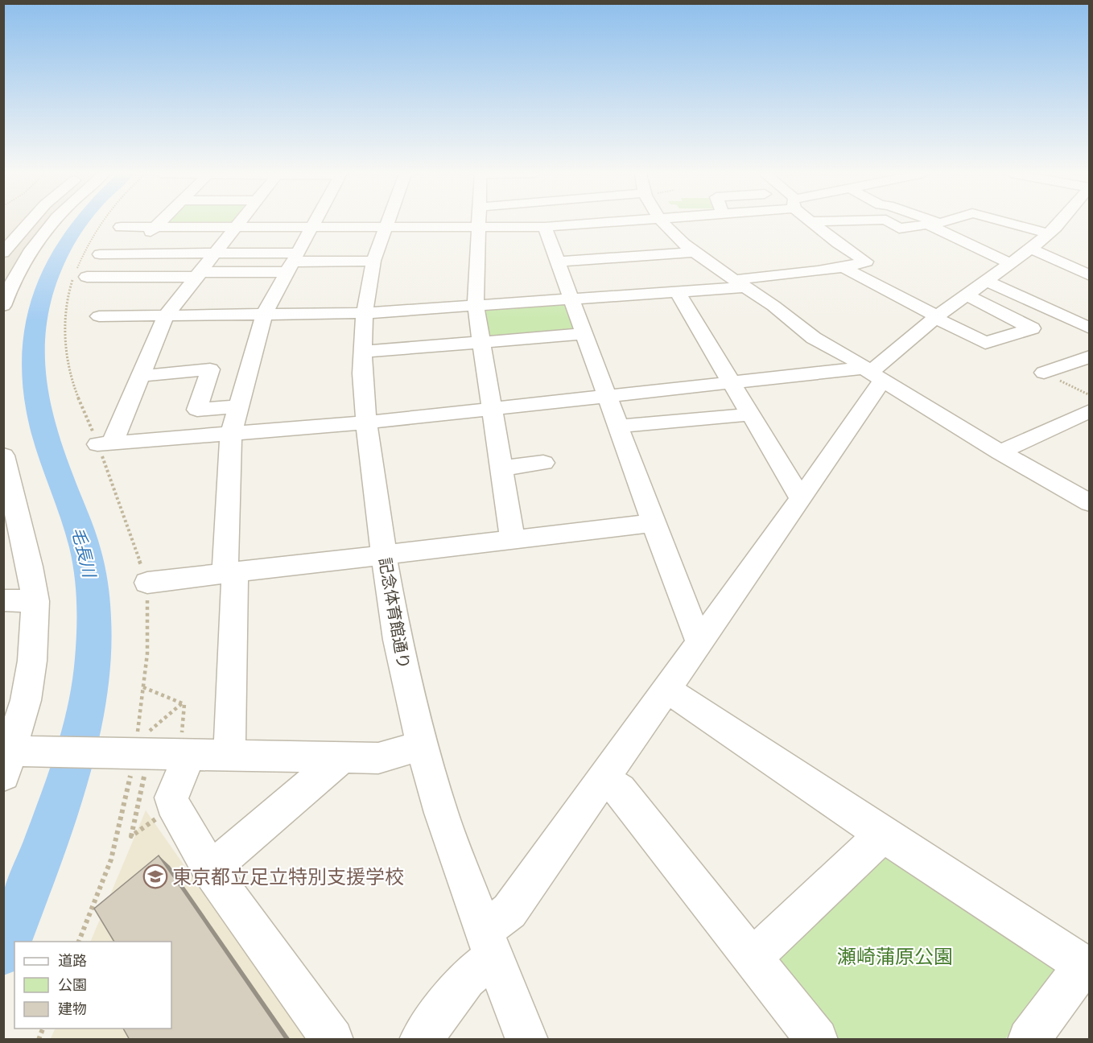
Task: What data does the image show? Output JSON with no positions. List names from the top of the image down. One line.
{"streets":{"street":["記念体育館通り"]},"water":["毛長川"],"parks":["瀬崎蒲原公園"],"places":{"school or university":["東京都立足立特別支援学校"]},"legend":["道路","公園","建物"]}
